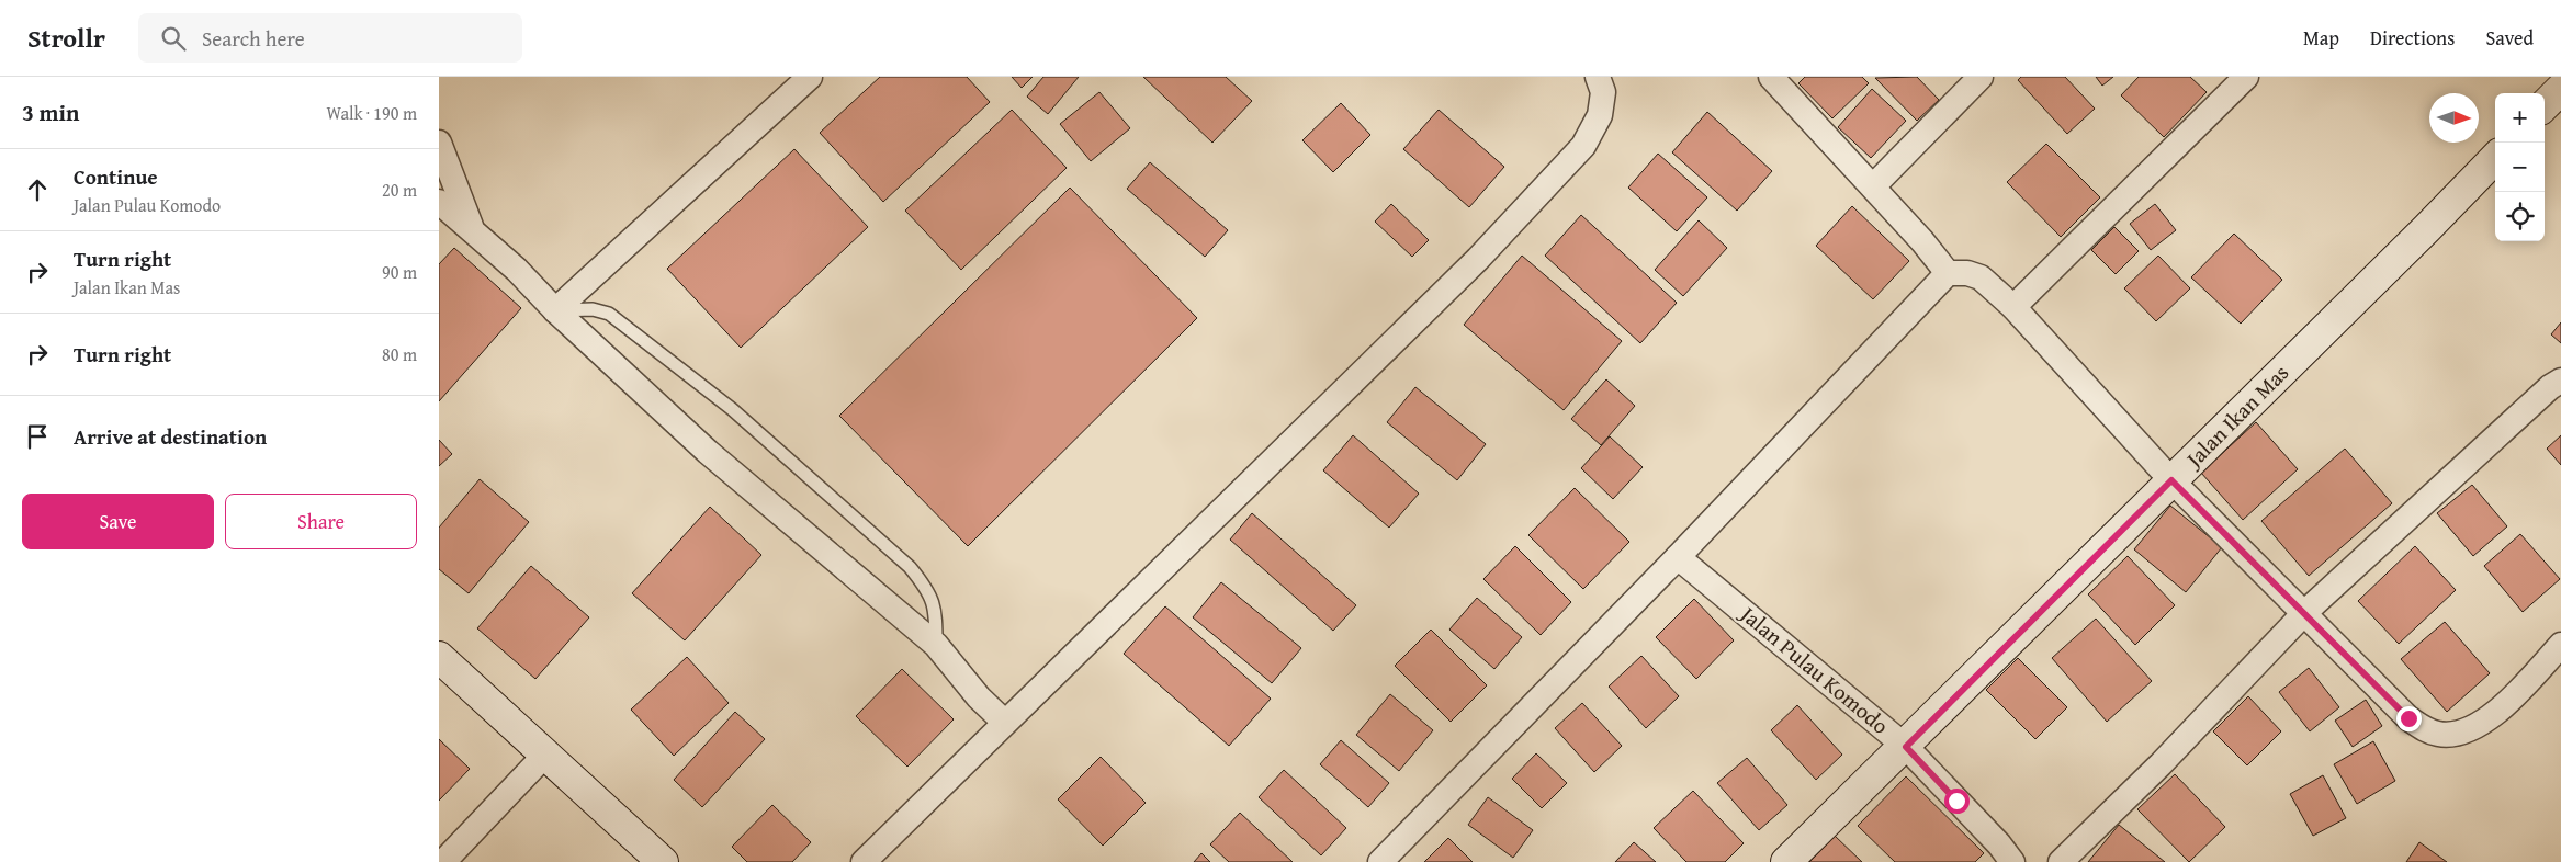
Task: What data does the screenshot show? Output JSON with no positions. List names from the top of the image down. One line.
{"streets":{"street":["Jalan Ikan Mas","Jalan Pulau Komodo"]},"crossings":[["Jalan Ikan Mas","Jalan Pulau Komodo"]],"north":"right","page":{"header":"Strollr","search":"Search here","nav":["Map","Directions","Saved"],"heading":["3 min","Walk · 190 m"],"map_buttons":["+","−"],"list":[["Continue","Jalan Pulau Komodo","20 m"],["Turn right","Jalan Ikan Mas","90 m"],["Turn right","80 m"],"Arrive at destination"],"buttons":["Save","Share"]}}
